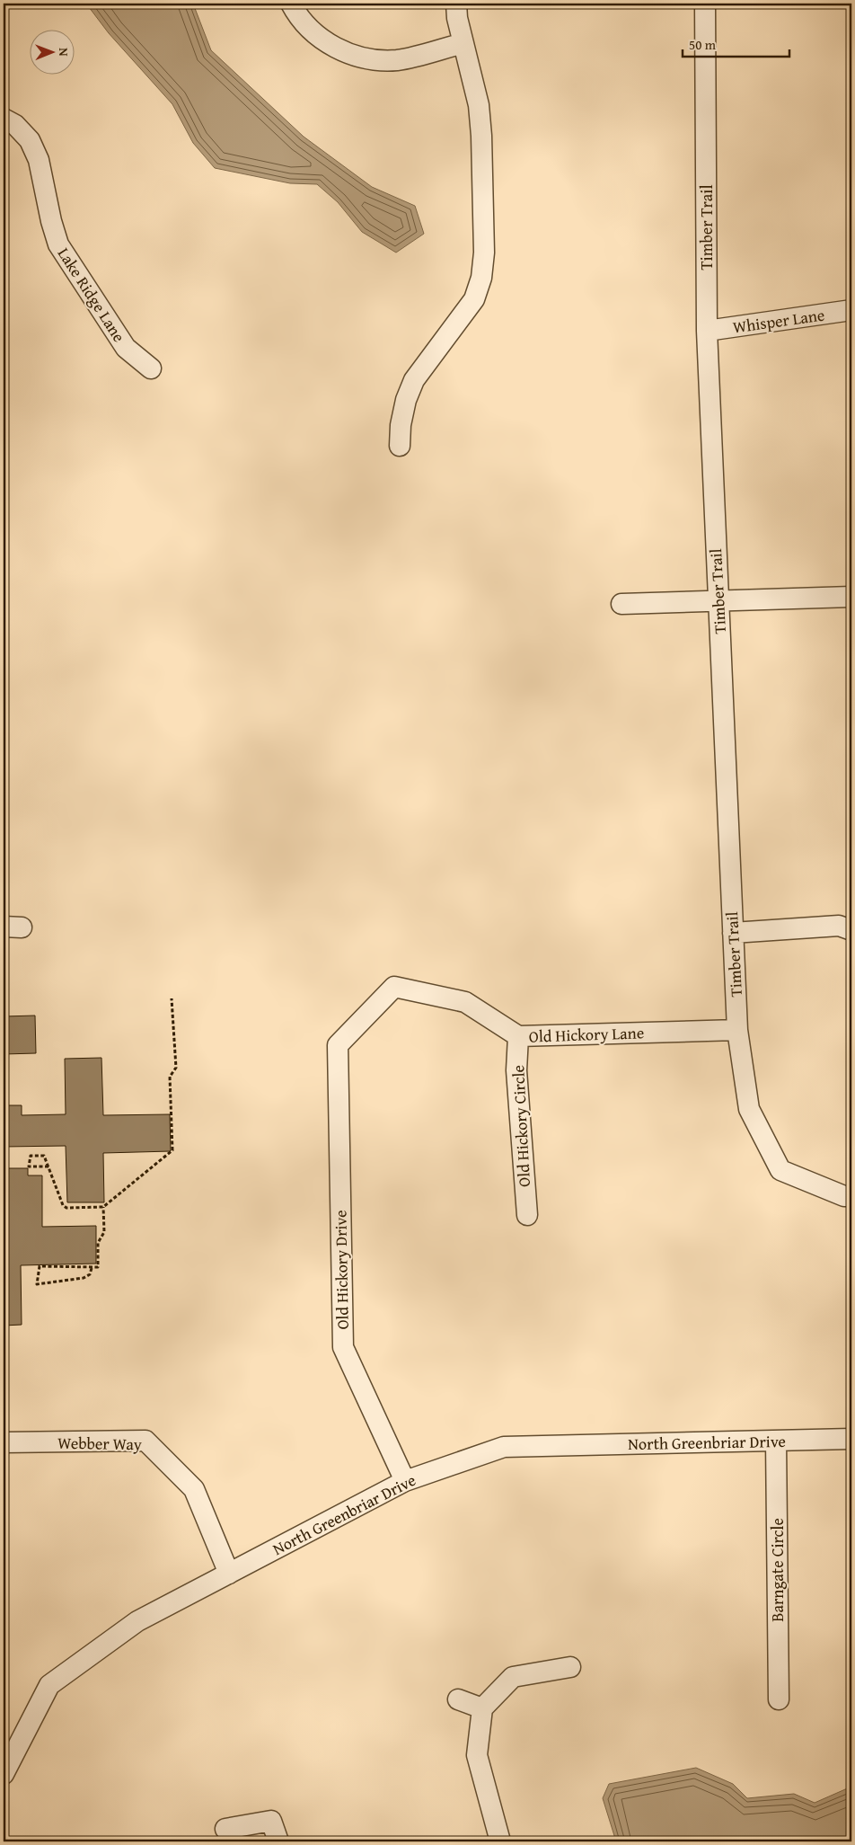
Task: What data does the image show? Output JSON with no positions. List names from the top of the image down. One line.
{"streets":{"street":["Timber Trail","Lake Ridge Lane","Whisper Lane","Old Hickory Lane","Old Hickory Circle","Old Hickory Drive","North Greenbriar Drive","Webber Way","Barngate Circle"]},"crossings":[["Timber Trail","Whisper Lane"],["Timber Trail","Old Hickory Lane"],["Old Hickory Lane","Old Hickory Circle"],["Old Hickory Lane","Old Hickory Drive"],["Old Hickory Drive","North Greenbriar Drive"],["North Greenbriar Drive","Webber Way"],["North Greenbriar Drive","Barngate Circle"]],"scale_bar":"50 m","north":"right"}
